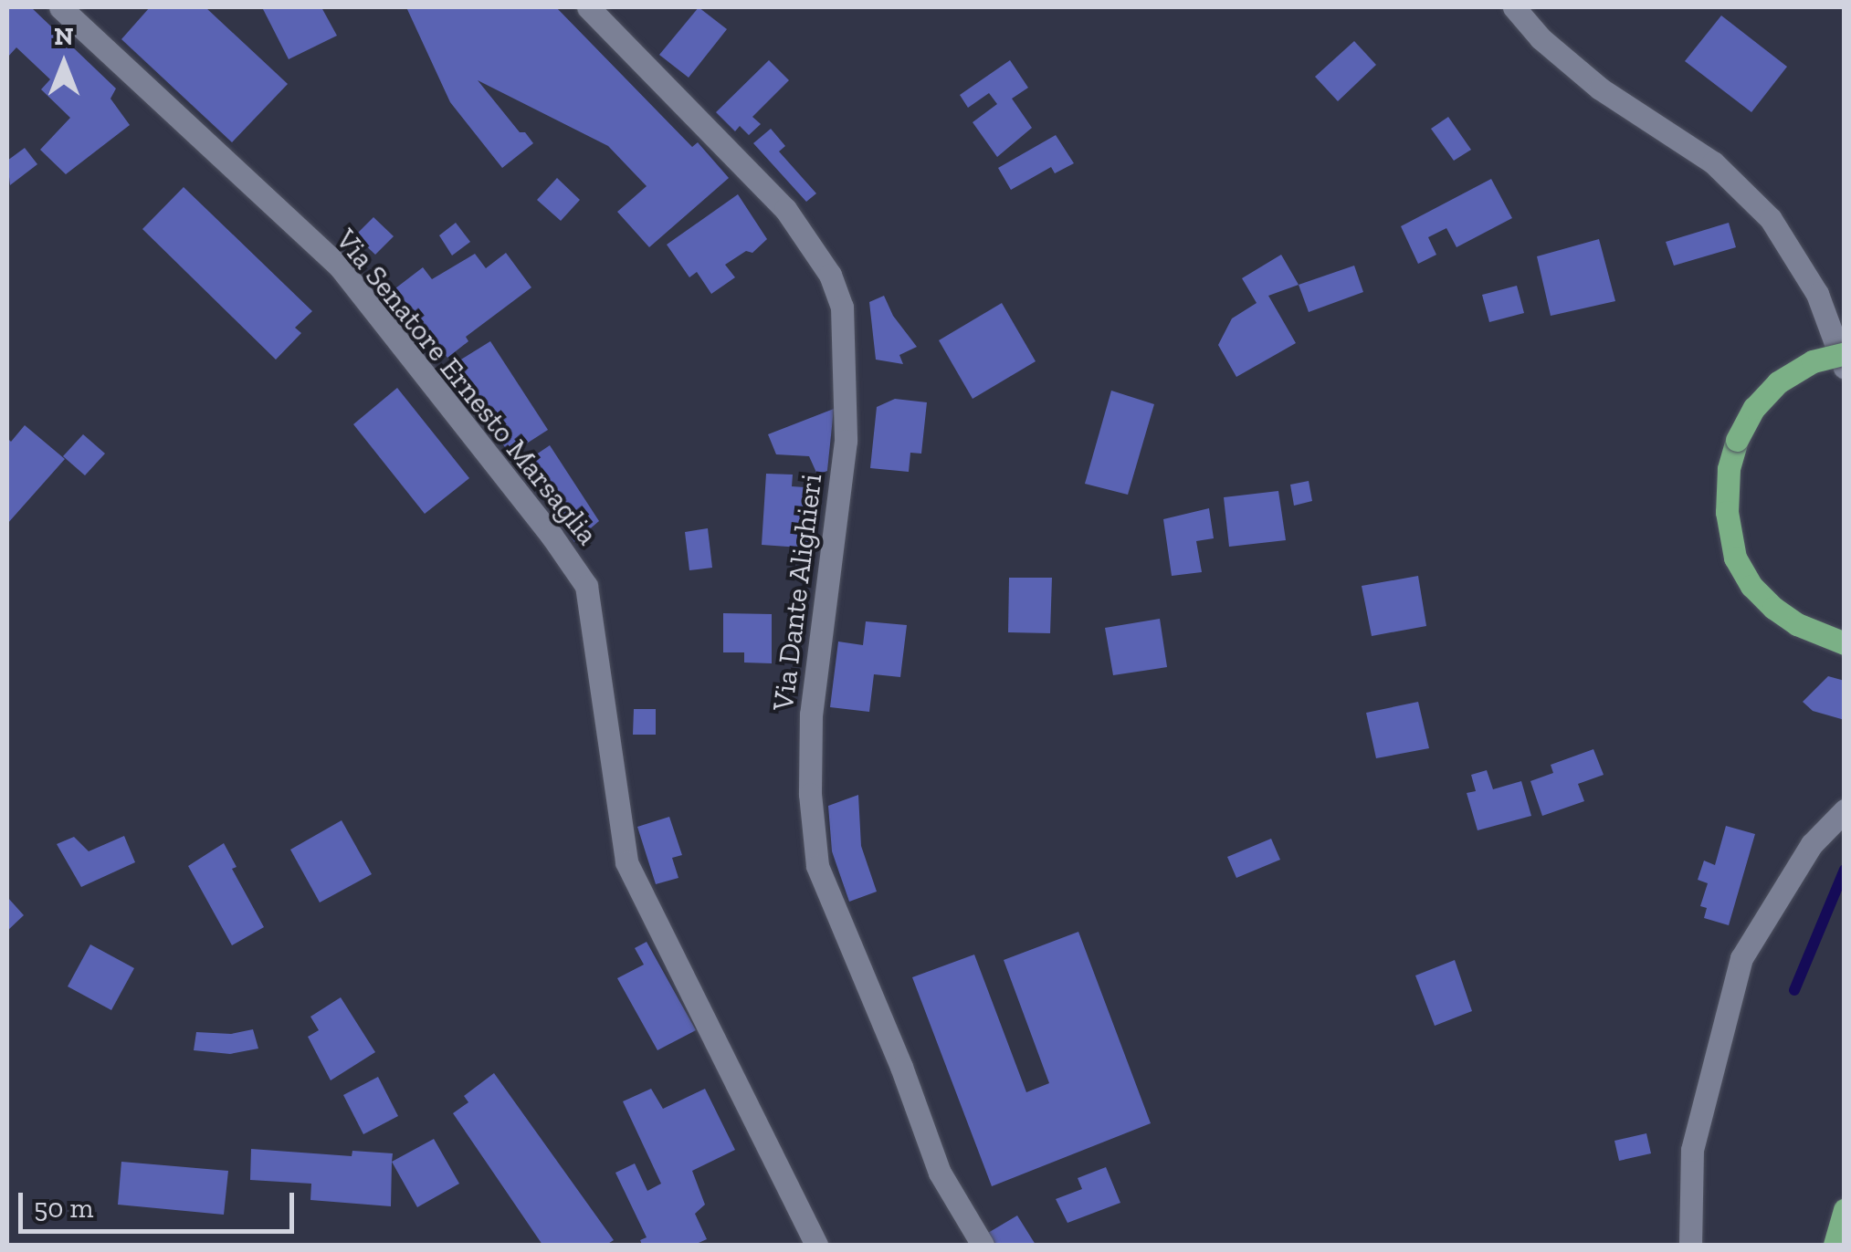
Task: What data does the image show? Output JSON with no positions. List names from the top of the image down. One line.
{"streets":{"street":["Via Senatore Ernesto Marsaglia","Via Dante Alighieri"]},"scale_bar":"50 m","north":"top"}
